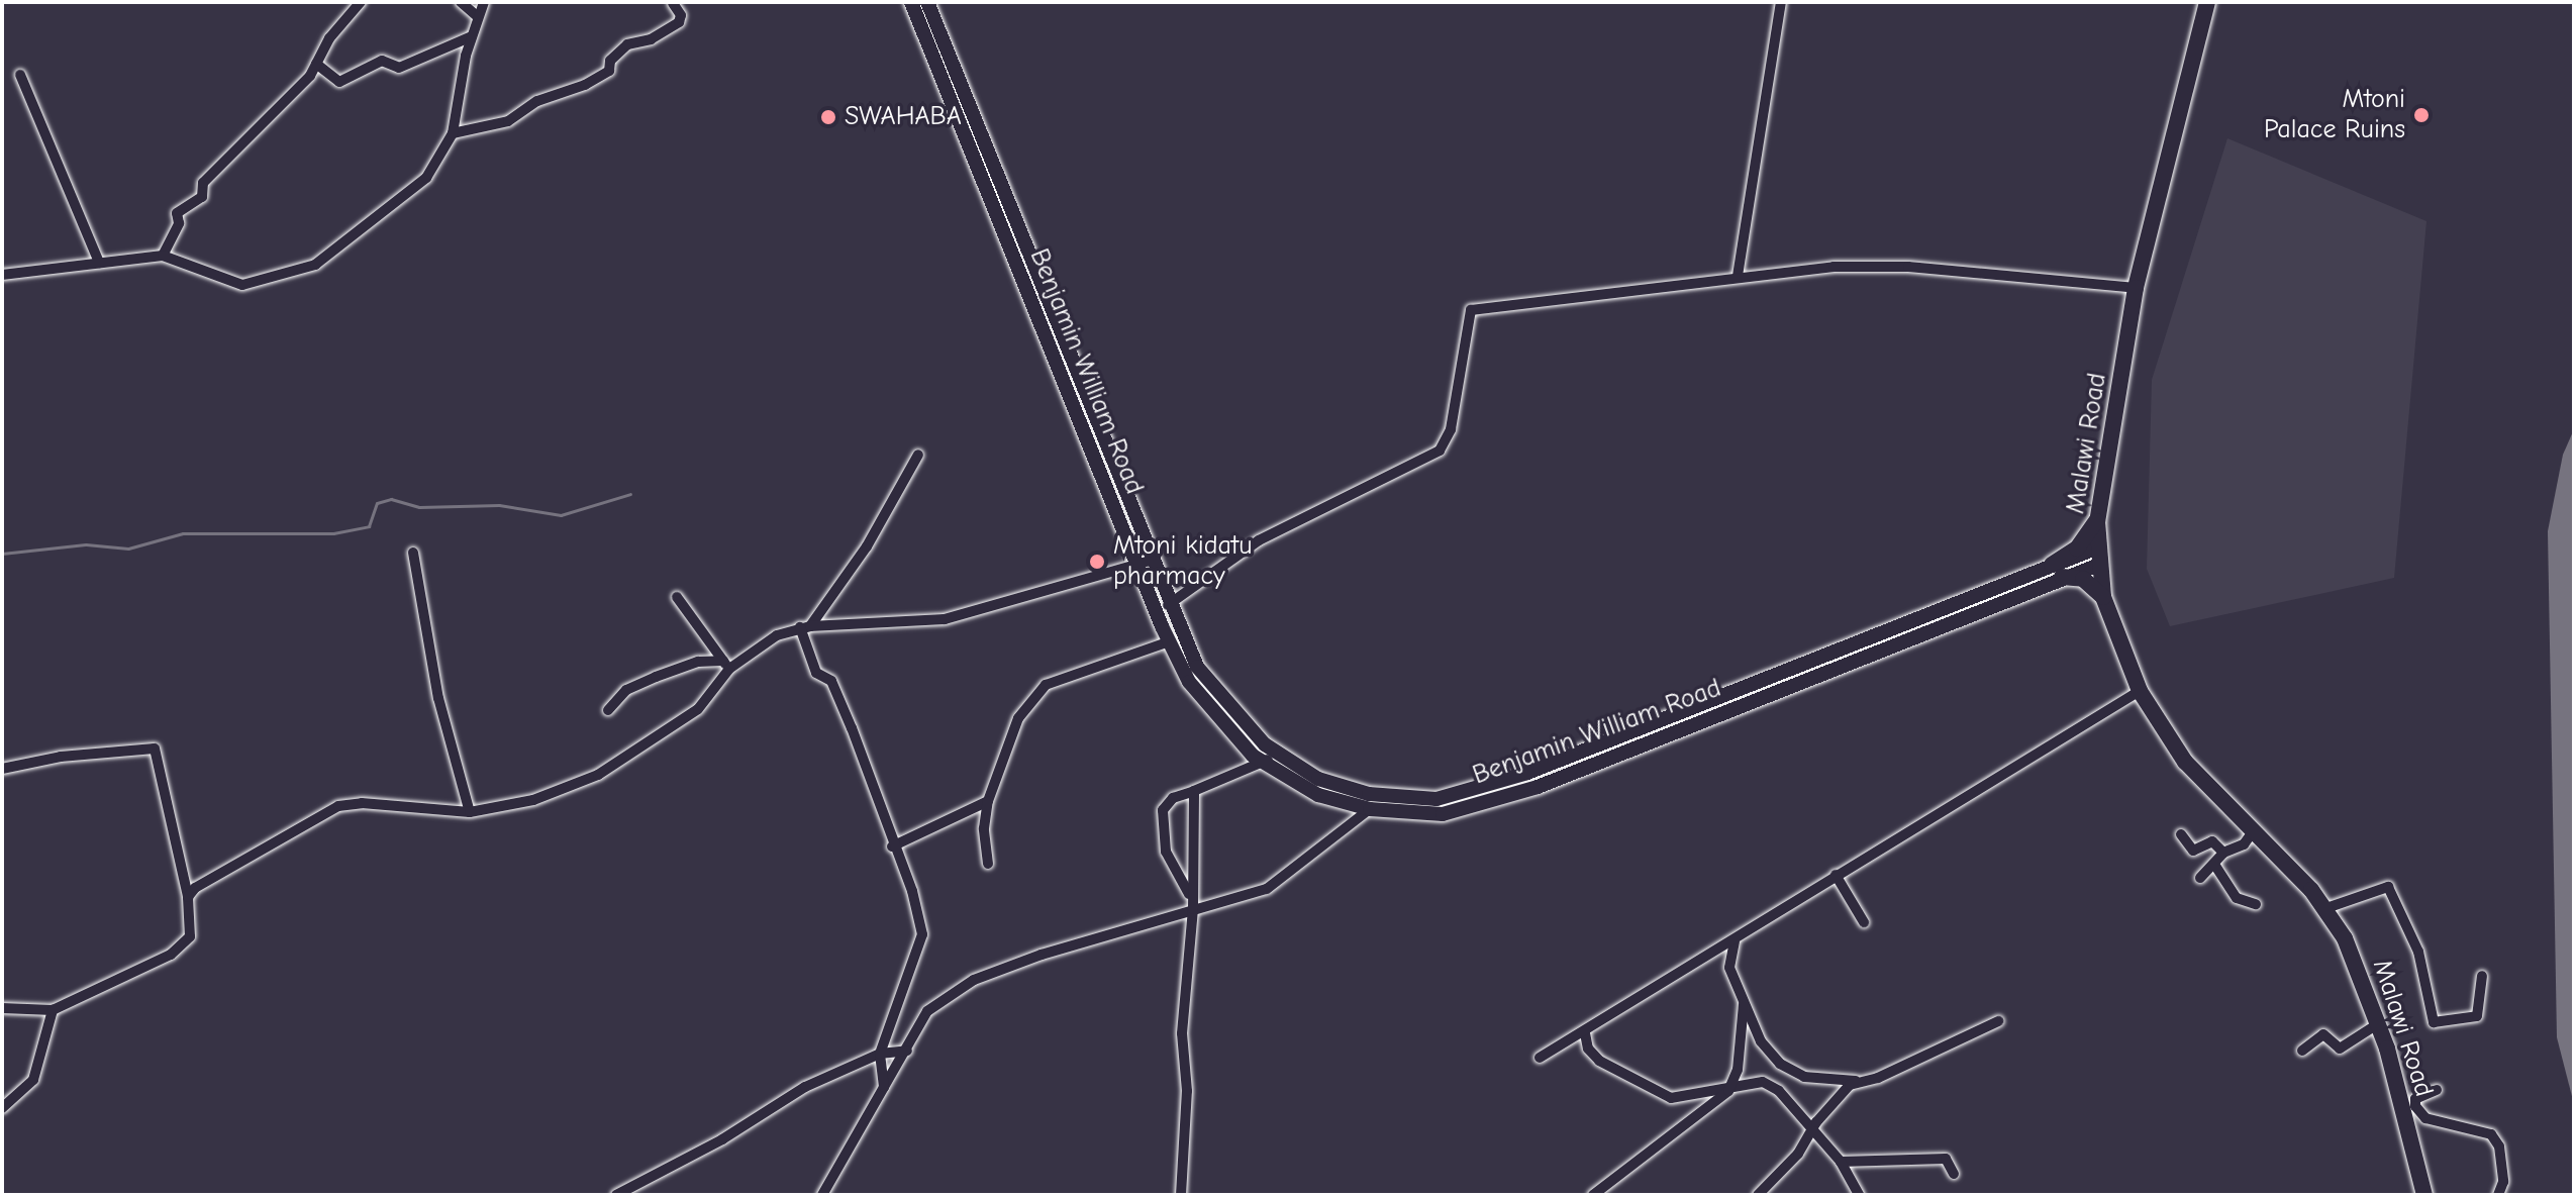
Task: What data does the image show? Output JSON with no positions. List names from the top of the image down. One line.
{"streets":{"main road":["Benjamin William Road","Malawi Road"]},"crossings":[["Benjamin William Road","Malawi Road"]],"places":["Mtoni Palace Ruins","SWAHABA","Mtoni kidatu pharmacy"]}
